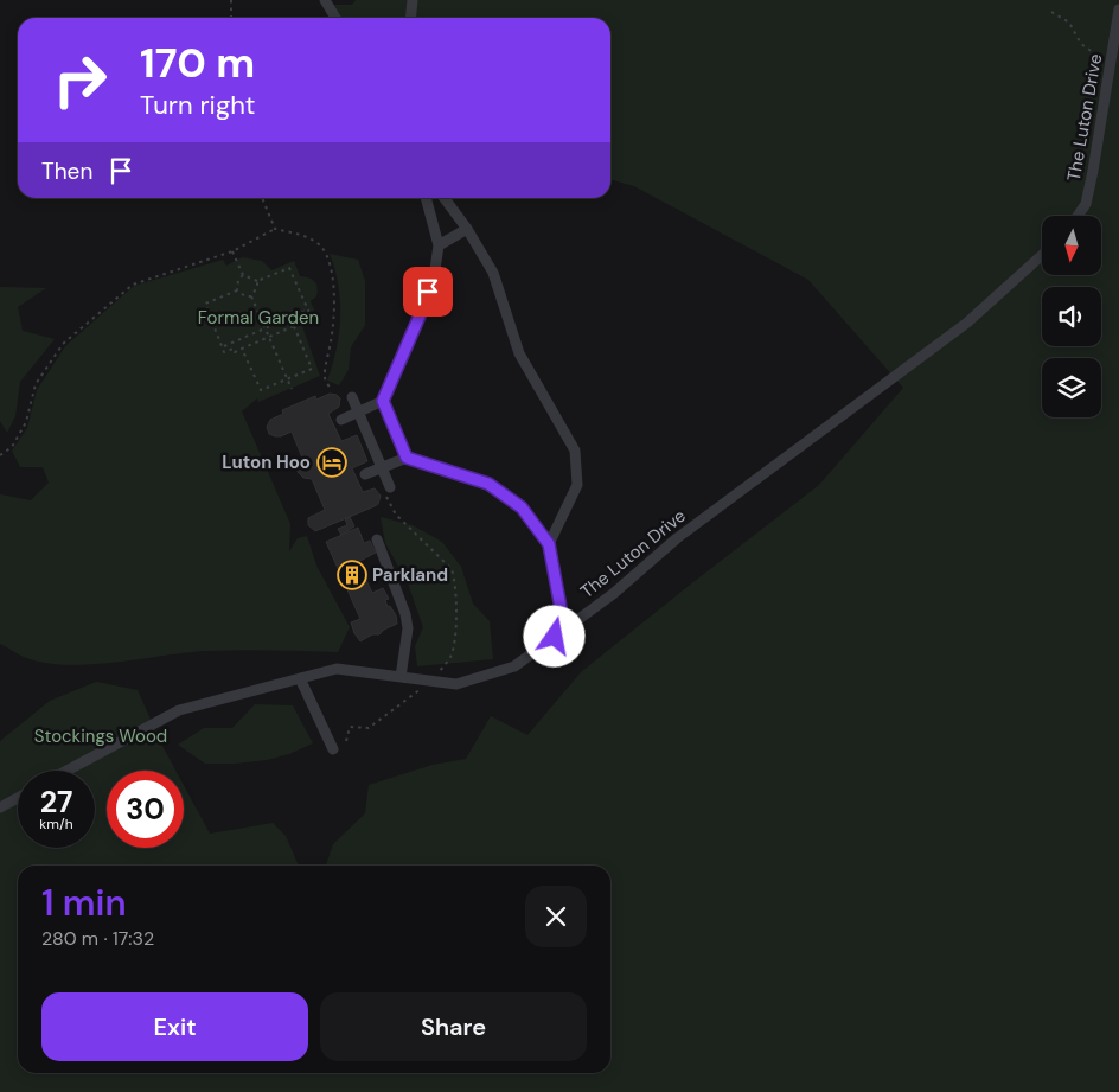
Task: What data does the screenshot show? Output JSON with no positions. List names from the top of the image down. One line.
{"streets":{"street":["The Luton Drive"]},"parks":["Formal Garden","Stockings Wood"],"places":{"hotel":["Luton Hoo"],"building":["Parkland"]},"north":"bottom","page":{"turn":["170 m","Turn right"],"then":"Then","speed":"27 km/h","limit":"30","heading":["1 min","280 m · 17:32"],"buttons":["Exit","Share"]}}
